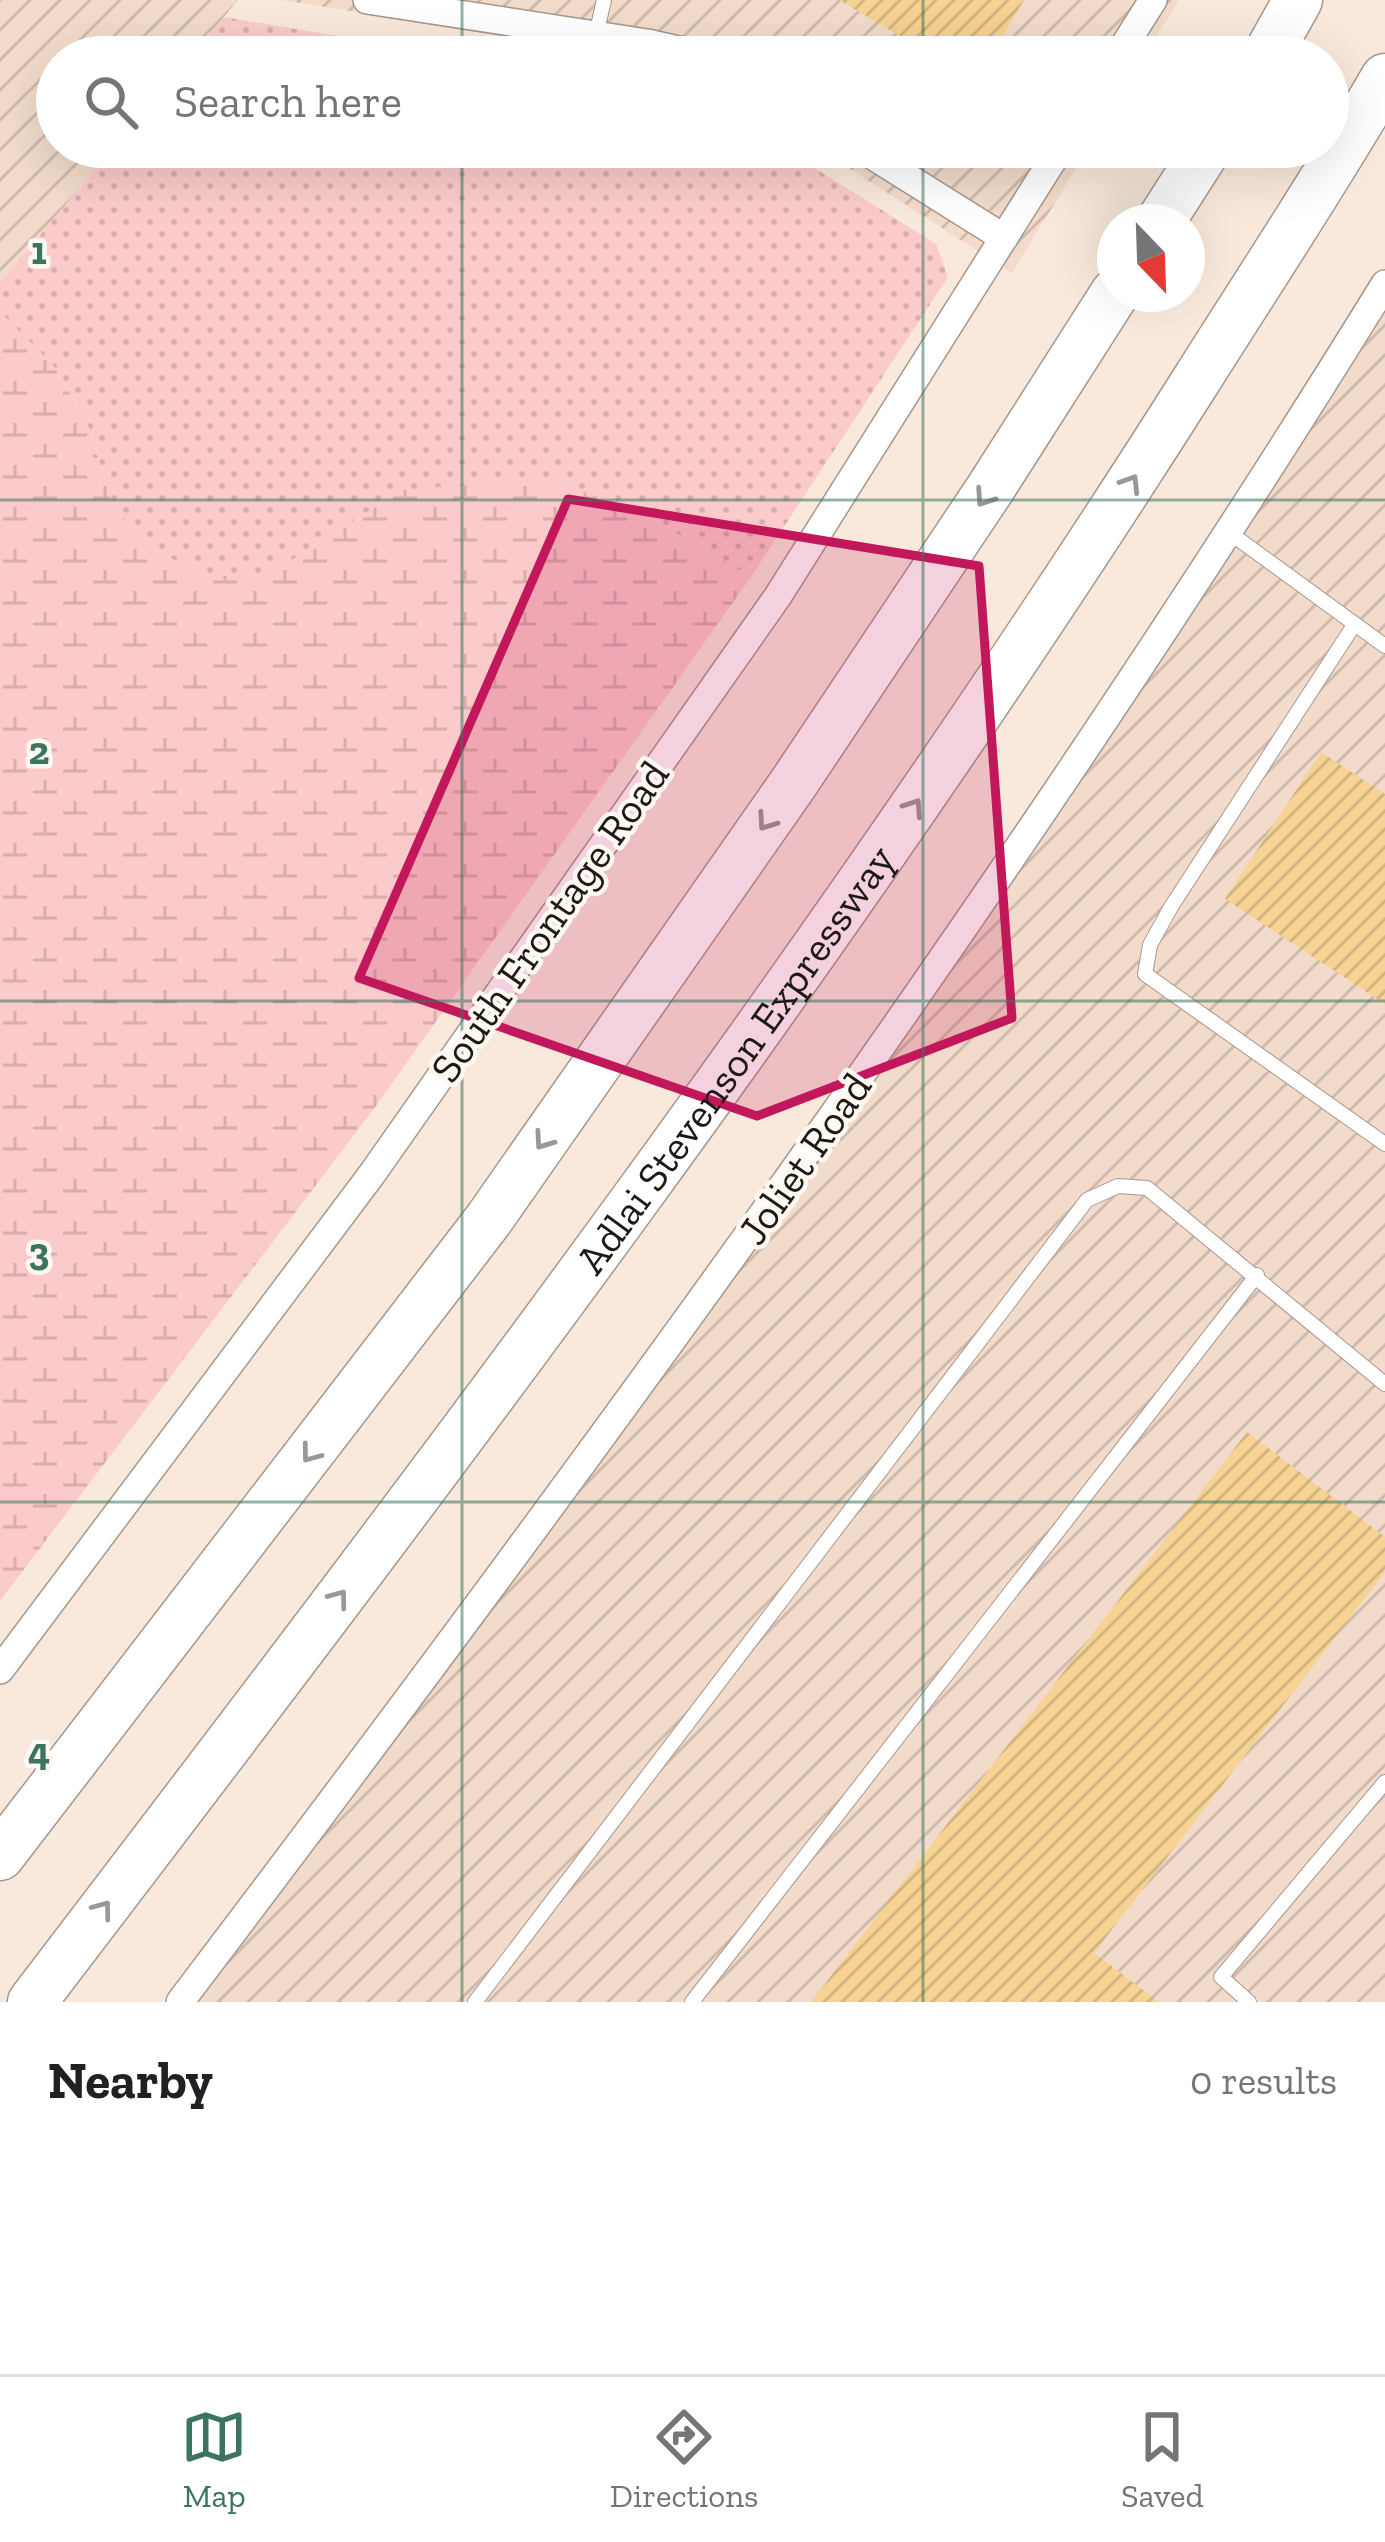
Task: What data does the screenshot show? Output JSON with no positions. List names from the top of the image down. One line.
{"streets":{"highway":["Adlai Stevenson Expressway"],"street":["South Frontage Road","Joliet Road"]},"north":"bottom right","page":{"search":"Search here","heading":["Nearby","0 results"],"nav":["Map","Directions","Saved"]},"grid":{"rows":["1","2","3","4"]}}
